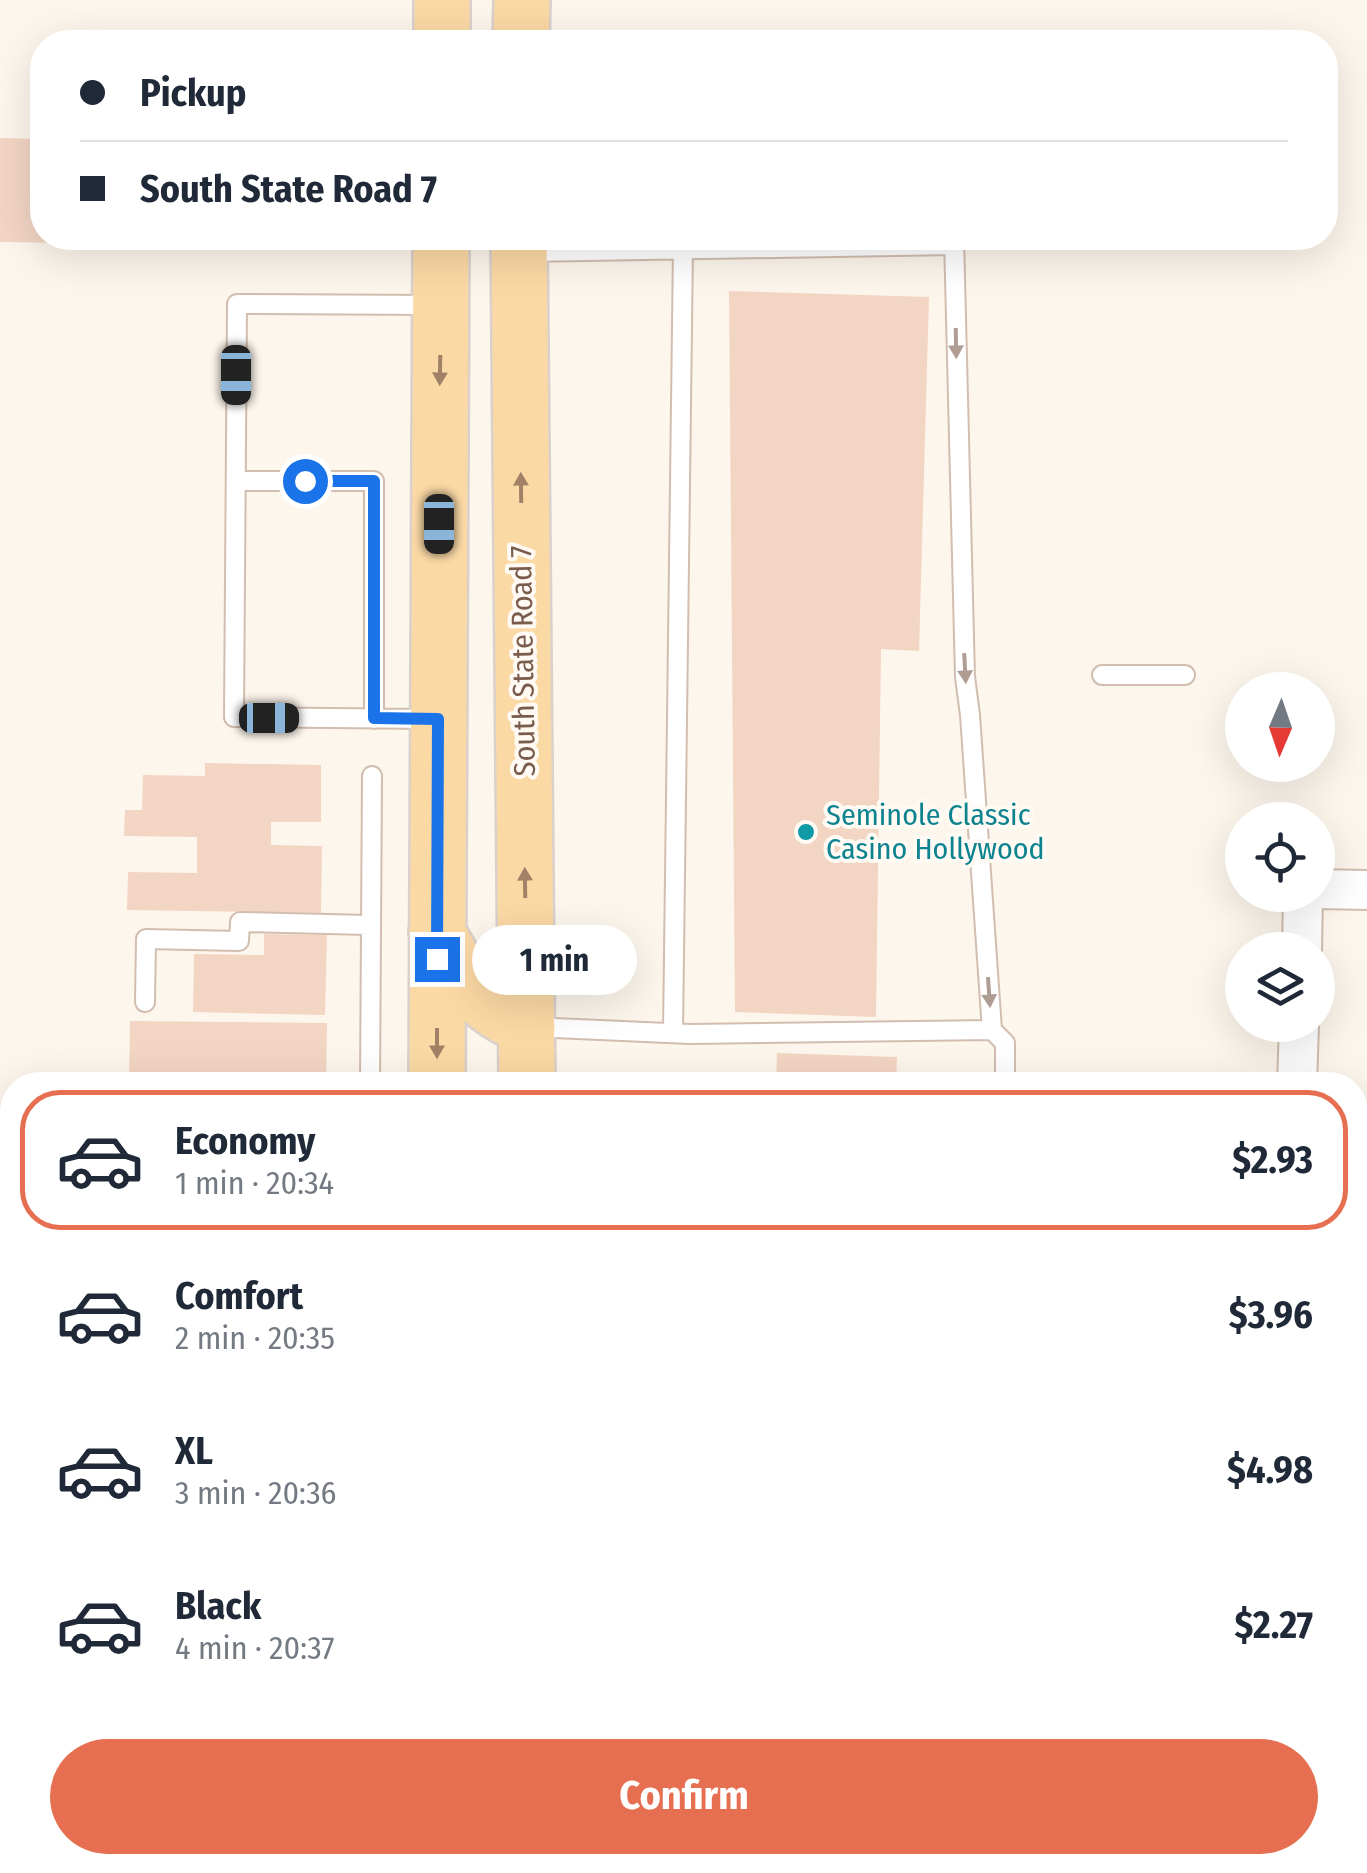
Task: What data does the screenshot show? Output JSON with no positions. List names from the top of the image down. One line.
{"streets":{"main road":["South State Road 7"]},"places":["Seminole Classic Casino Hollywood"],"north":"bottom","page":{"banner":["Pickup","South State Road 7"],"bubble":"1 min","list":[{"name":"Economy","note":"1 min · 20:34","value":"$2.93"},{"name":"Comfort","note":"2 min · 20:35","value":"$3.96"},{"name":"XL","note":"3 min · 20:36","value":"$4.98"},{"name":"Black","note":"4 min · 20:37","value":"$2.27"}],"buttons":"Confirm"}}
